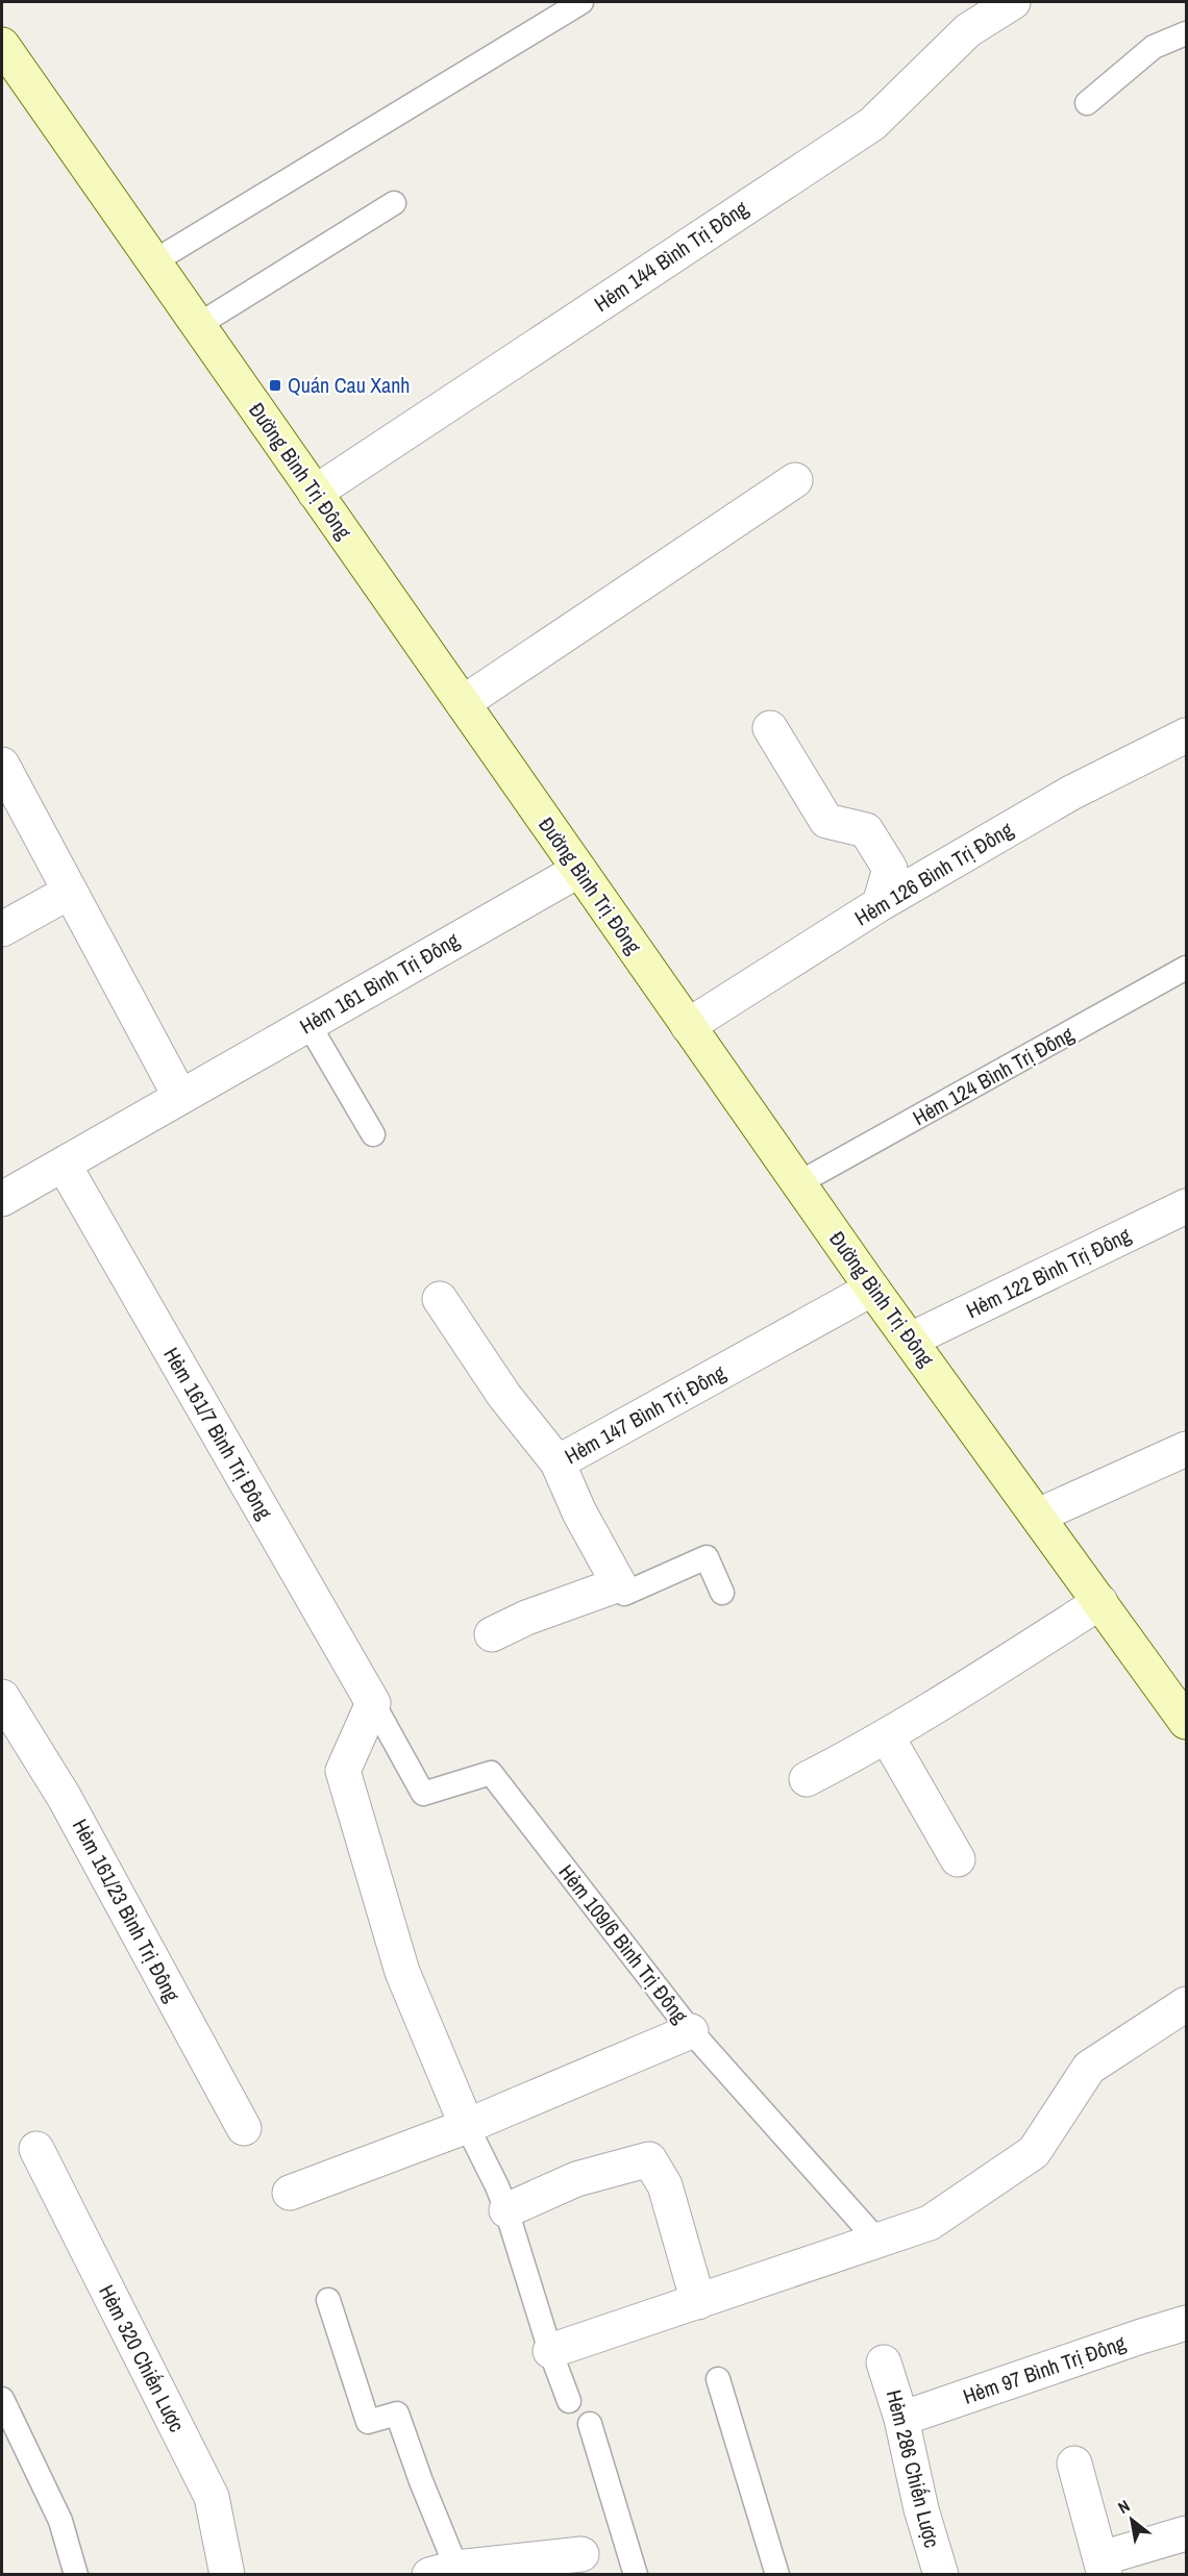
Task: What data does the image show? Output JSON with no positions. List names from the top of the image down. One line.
{"streets":{"street":["Hẻm 144 Bình Trị Đông","Đường Bình Trị Đông","Hẻm 126 Bình Trị Đông","Hẻm 161 Bình Trị Đông","Hẻm 122 Bình Trị Đông","Hẻm 147 Bình Trị Đông","Hẻm 161/7 Bình Trị Đông","Hẻm 161/23 Bình Trị Đông","Hẻm 320 Chiến Lược","Hẻm 97 Bình Trị Đông","Hẻm 286 Chiến Lược"],"lane":["Hẻm 124 Bình Trị Đông","Hẻm 109/6 Bình Trị Đông"]},"crossings":[["Hẻm 144 Bình Trị Đông","Đường Bình Trị Đông"],["Đường Bình Trị Đông","Hẻm 126 Bình Trị Đông"],["Đường Bình Trị Đông","Hẻm 161 Bình Trị Đông"],["Đường Bình Trị Đông","Hẻm 124 Bình Trị Đông"],["Đường Bình Trị Đông","Hẻm 122 Bình Trị Đông"],["Đường Bình Trị Đông","Hẻm 147 Bình Trị Đông"],["Hẻm 161 Bình Trị Đông","Hẻm 161/7 Bình Trị Đông"],["Hẻm 161/7 Bình Trị Đông","Hẻm 109/6 Bình Trị Đông"],["Hẻm 97 Bình Trị Đông","Hẻm 286 Chiến Lược"]],"places":{"transit":["Quán Cau Xanh"]},"north":"top left"}
